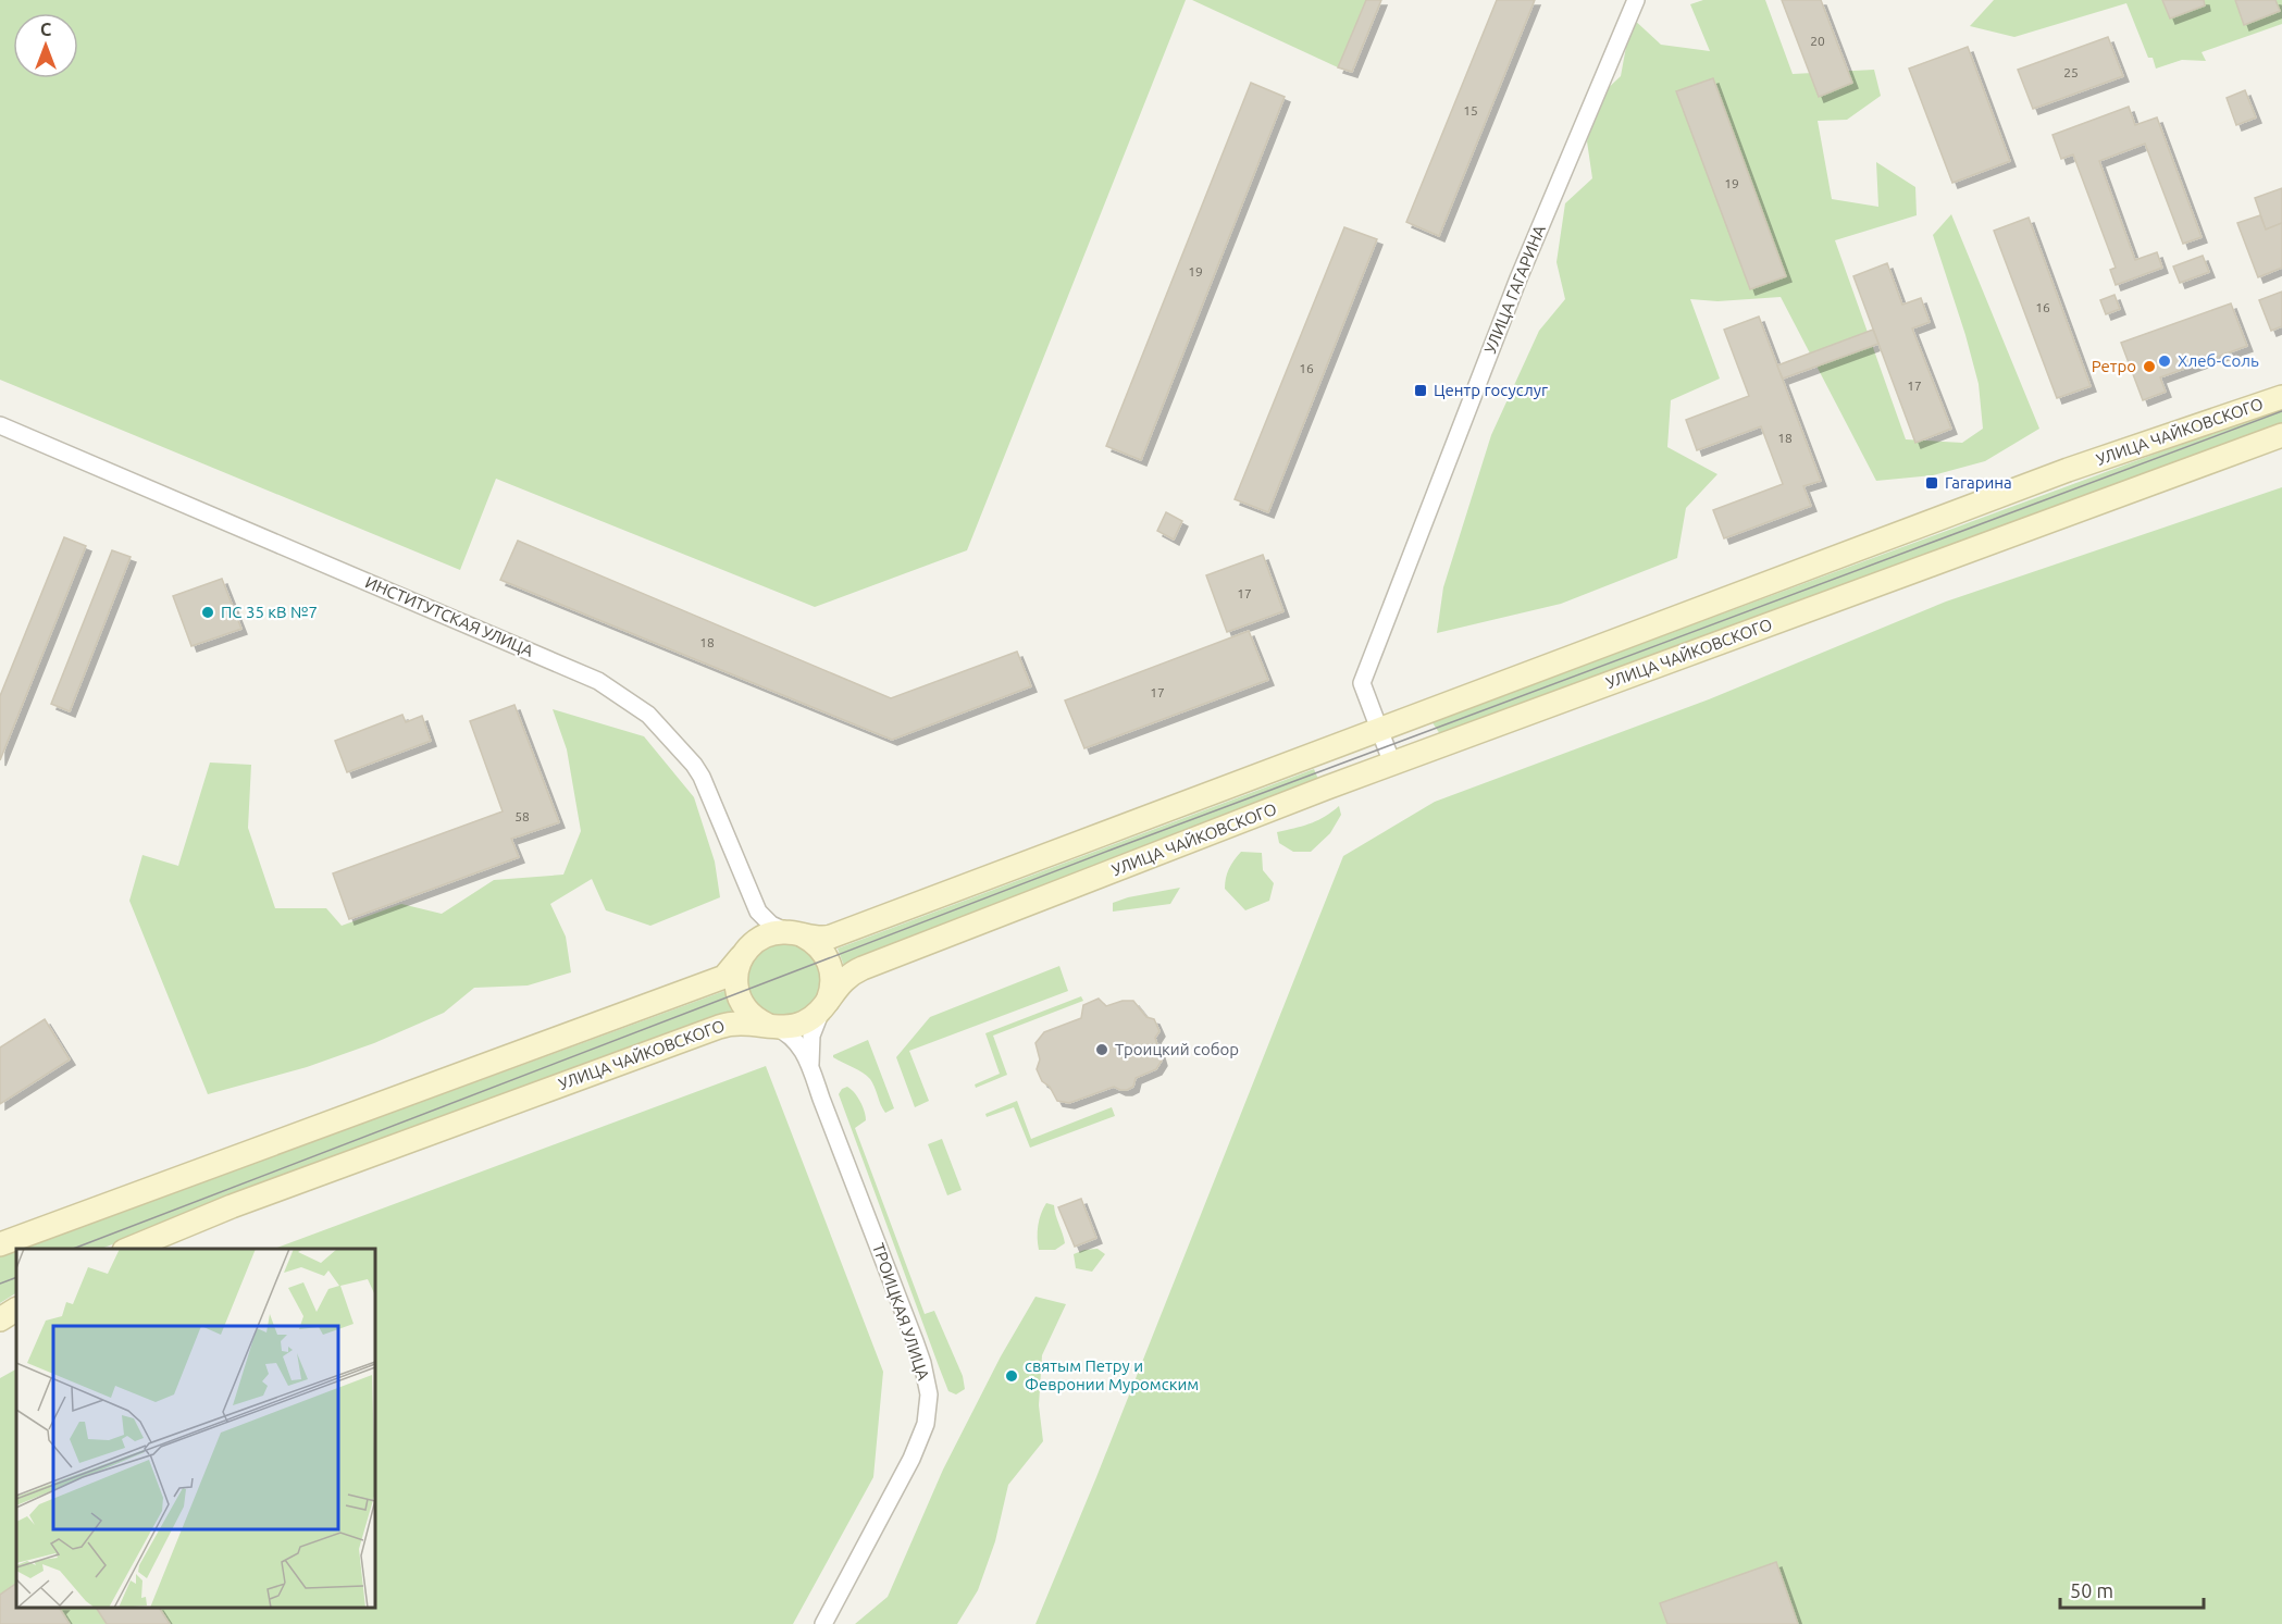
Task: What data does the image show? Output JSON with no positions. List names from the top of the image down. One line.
{"streets":{"main road":["УЛИЦА ЧАЙКОВСКОГО"],"street":["УЛИЦА ГАГАРИНА","ИНСТИТУТСКАЯ УЛИЦА","ТРОИЦКАЯ УЛИЦА"]},"crossings":[["УЛИЦА ГАГАРИНА","УЛИЦА ЧАЙКОВСКОГО"],["УЛИЦА ЧАЙКОВСКОГО","ИНСТИТУТСКАЯ УЛИЦА"]],"places":{"other":["Хлеб-Соль","Ретро","ПС 35 кВ №7","Троицкий собор","святым Петру и Февронии Муромским"],"transit":["Центр госуслуг","Гагарина"]},"house_numbers":["20","25","15","19","19","16","16","17","18","17","18","17","58"],"scale_bar":"50 m","north":"top"}
